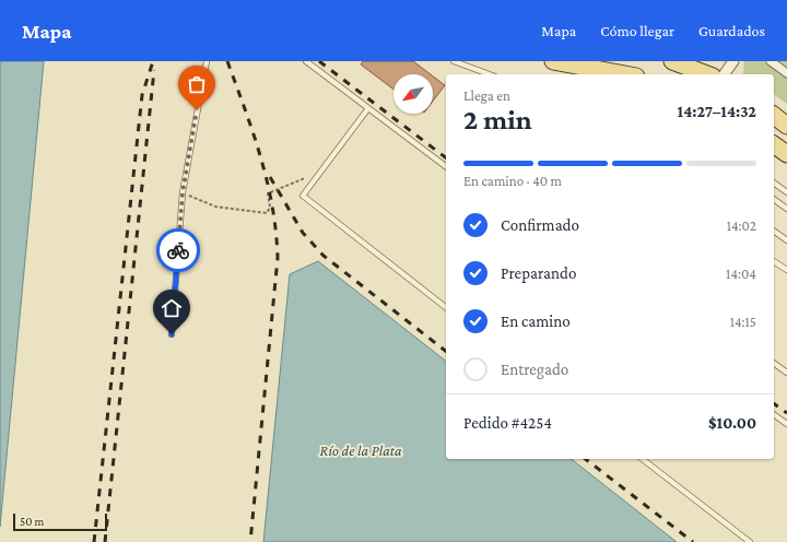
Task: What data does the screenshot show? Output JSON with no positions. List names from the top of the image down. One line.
{"water":["Río de la Plata"],"scale_bar":"50 m","north":"bottom left","page":{"header":"Mapa","nav":["Mapa","Cómo llegar","Guardados"],"heading":["2 min","Llega en","14:27–14:32"],"panel":["Pedido #4254","$10.00"],"bar":"En camino · 40 m","list":[["Confirmado","14:02"],["Preparando","14:04"],["En camino","14:15"],"Entregado"],"scale":"50 m"}}
